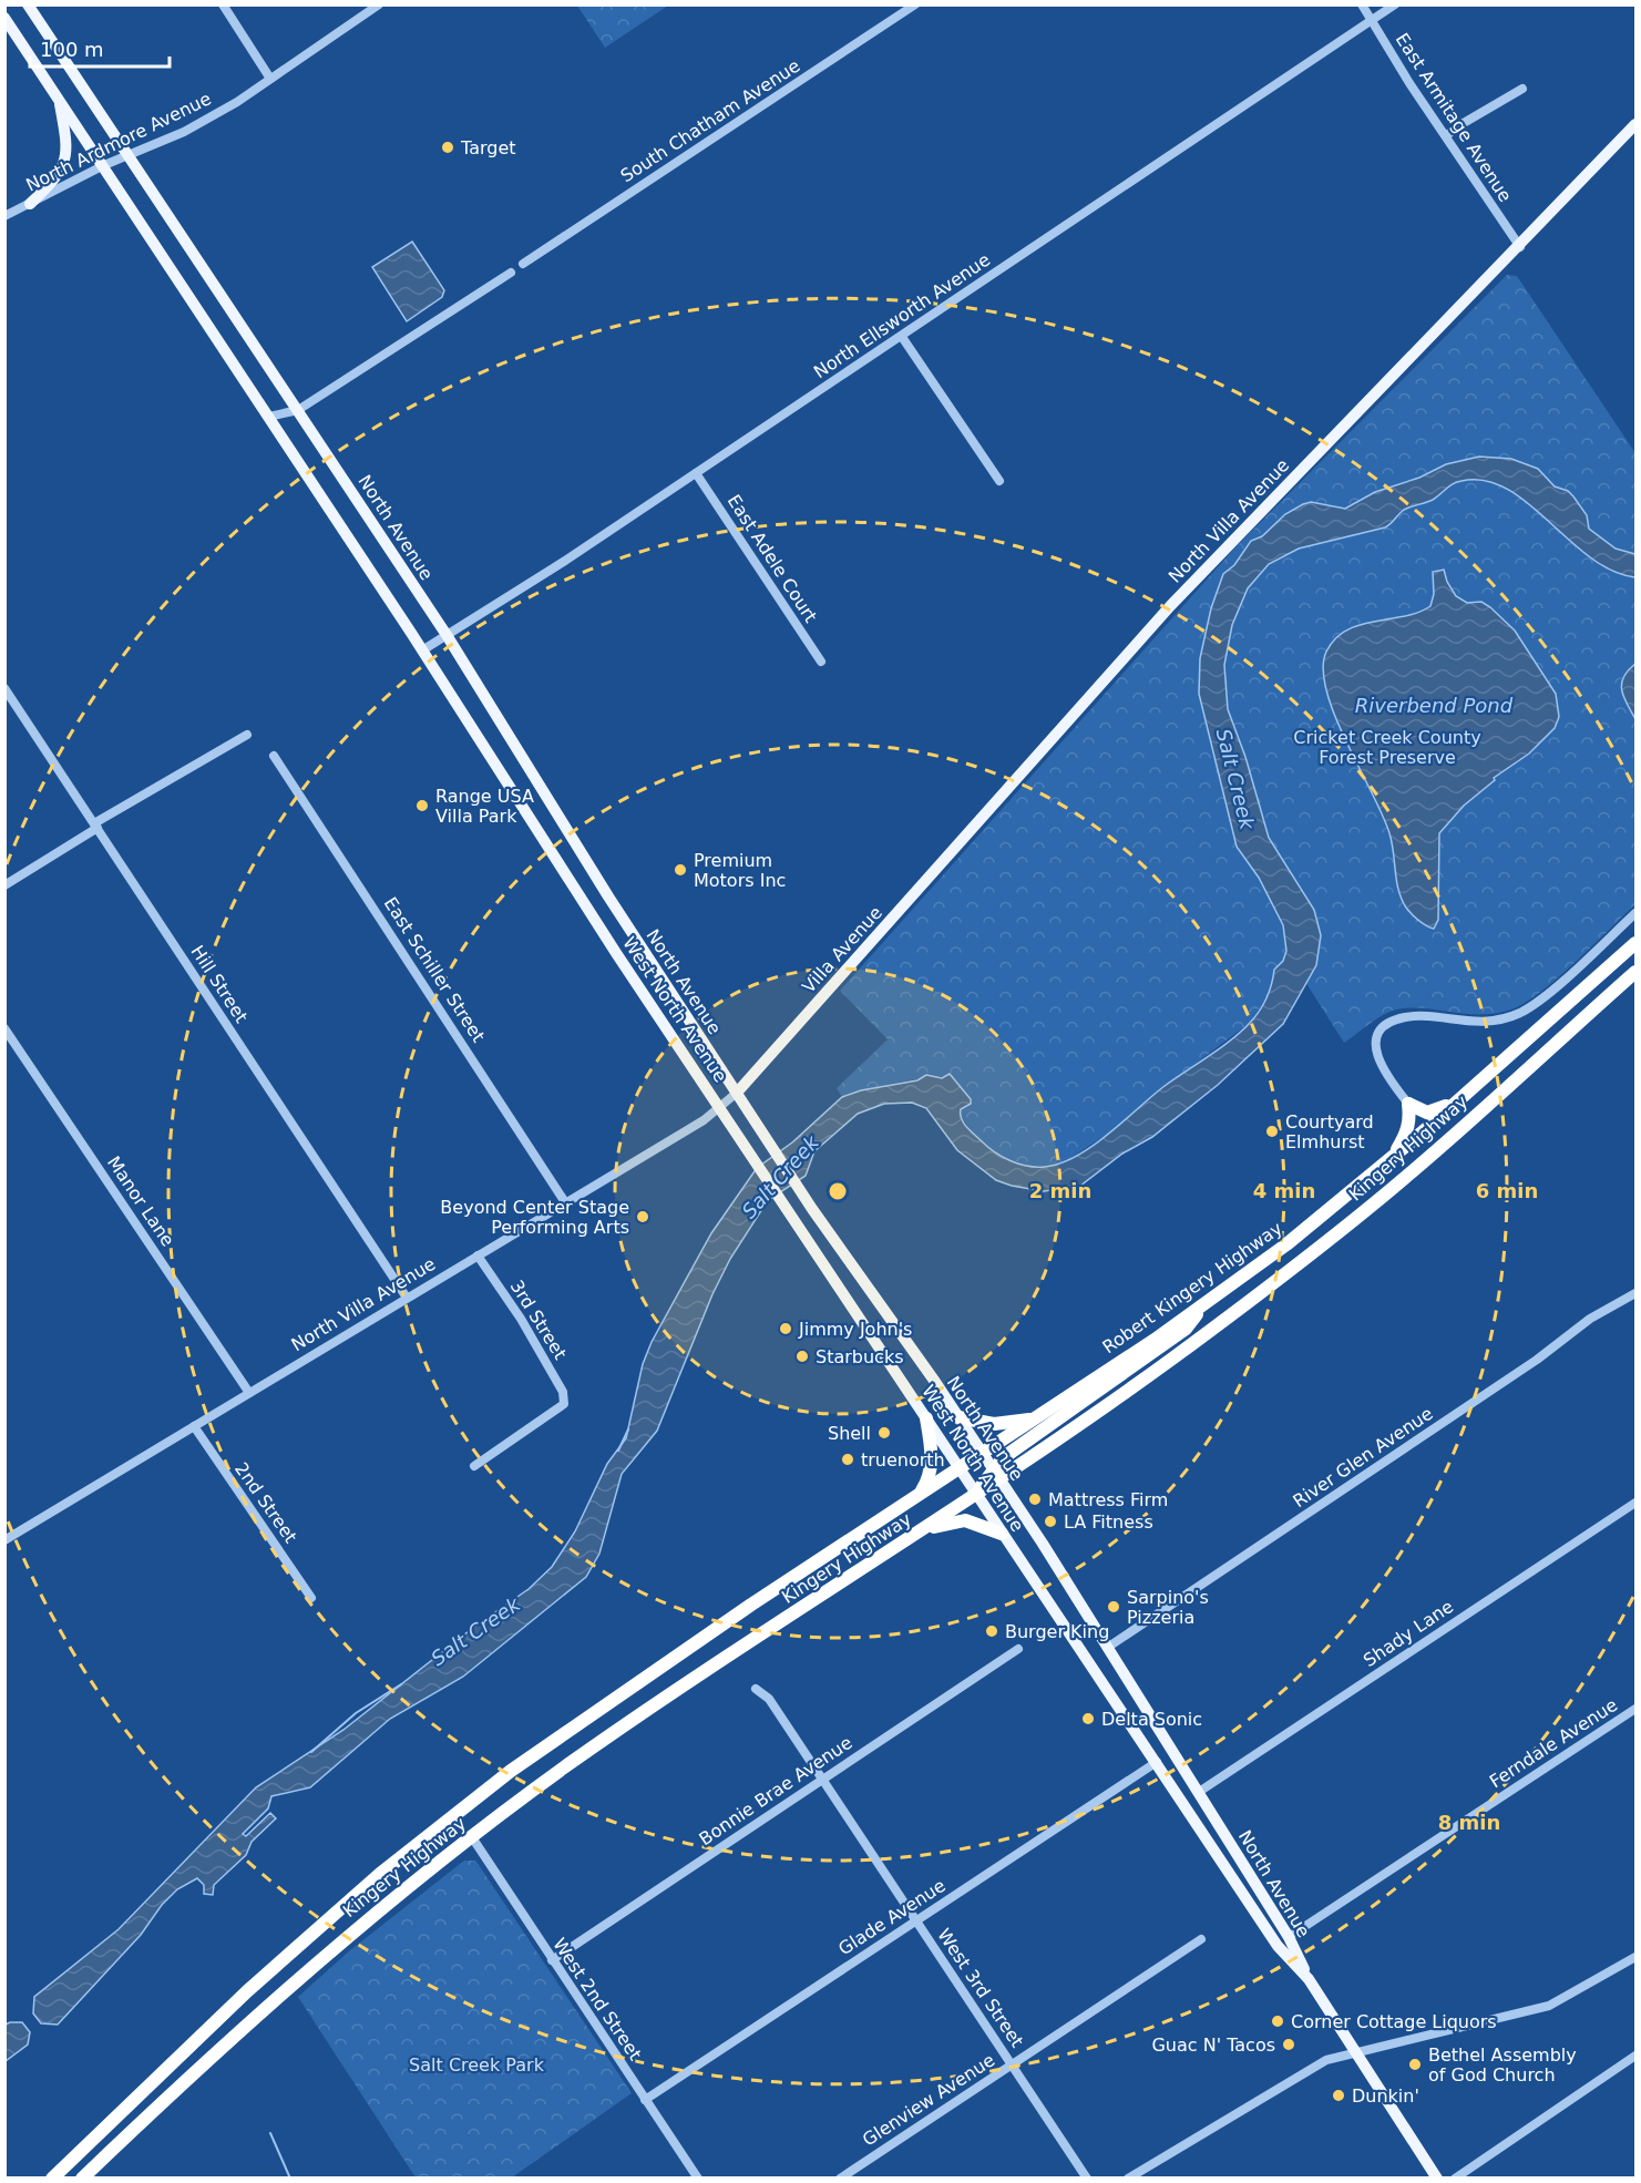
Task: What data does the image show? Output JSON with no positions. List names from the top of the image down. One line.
{"streets":{"highway":["Kingery Highway","Robert Kingery Highway"],"main road":["North Villa Avenue","North Avenue","Villa Avenue","West North Avenue"],"street":["East Armitage Avenue","South Chatham Avenue","North Ardmore Avenue","North Ellsworth Avenue","East Adele Court","East Schiller Street","Hill Street","Manor Lane","3rd Street","River Glen Avenue","2nd Street","Shady Lane","Ferndale Avenue","Bonnie Brae Avenue","Glade Avenue","West 3rd Street","West 2nd Street","Glenview Avenue"]},"crossings":[["East Armitage Avenue","North Ellsworth Avenue"],["East Armitage Avenue","North Villa Avenue"],["North Ardmore Avenue","North Avenue"],["North Ellsworth Avenue","North Avenue"],["North Ellsworth Avenue","East Adele Court"],["North Ellsworth Avenue","West North Avenue"],["North Villa Avenue","North Avenue"],["North Villa Avenue","Villa Avenue"],["North Villa Avenue","East Schiller Street"],["North Villa Avenue","Hill Street"],["North Villa Avenue","West North Avenue"],["North Villa Avenue","Manor Lane"],["North Villa Avenue","3rd Street"],["North Villa Avenue","2nd Street"],["North Avenue","Villa Avenue"],["North Avenue","West North Avenue"],["North Avenue","Kingery Highway"],["North Avenue","River Glen Avenue"],["North Avenue","Shady Lane"],["North Avenue","Ferndale Avenue"],["West North Avenue","Kingery Highway"],["West North Avenue","Glade Avenue"],["Kingery Highway","Robert Kingery Highway"],["Kingery Highway","West 2nd Street"],["Bonnie Brae Avenue","West 3rd Street"],["Bonnie Brae Avenue","West 2nd Street"],["Glade Avenue","West 3rd Street"],["Glade Avenue","West 2nd Street"],["West 3rd Street","Glenview Avenue"]],"water":["Riverbend Pond","Salt Creek"],"parks":["Cricket Creek County Forest Preserve","Salt Creek Park"],"places":["Target","Range USA Villa Park","Premium Motors Inc","Courtyard Elmhurst","Beyond Center Stage Performing Arts","Jimmy John's","Starbucks","Shell","truenorth","Mattress Firm","LA Fitness","Sarpino's Pizzeria","Burger King","Delta Sonic","Corner Cottage Liquors","Guac N' Tacos","Bethel Assembly of God Church","Dunkin'"],"scale_bar":"100 m","rings":["2 min","4 min","6 min","8 min"]}
